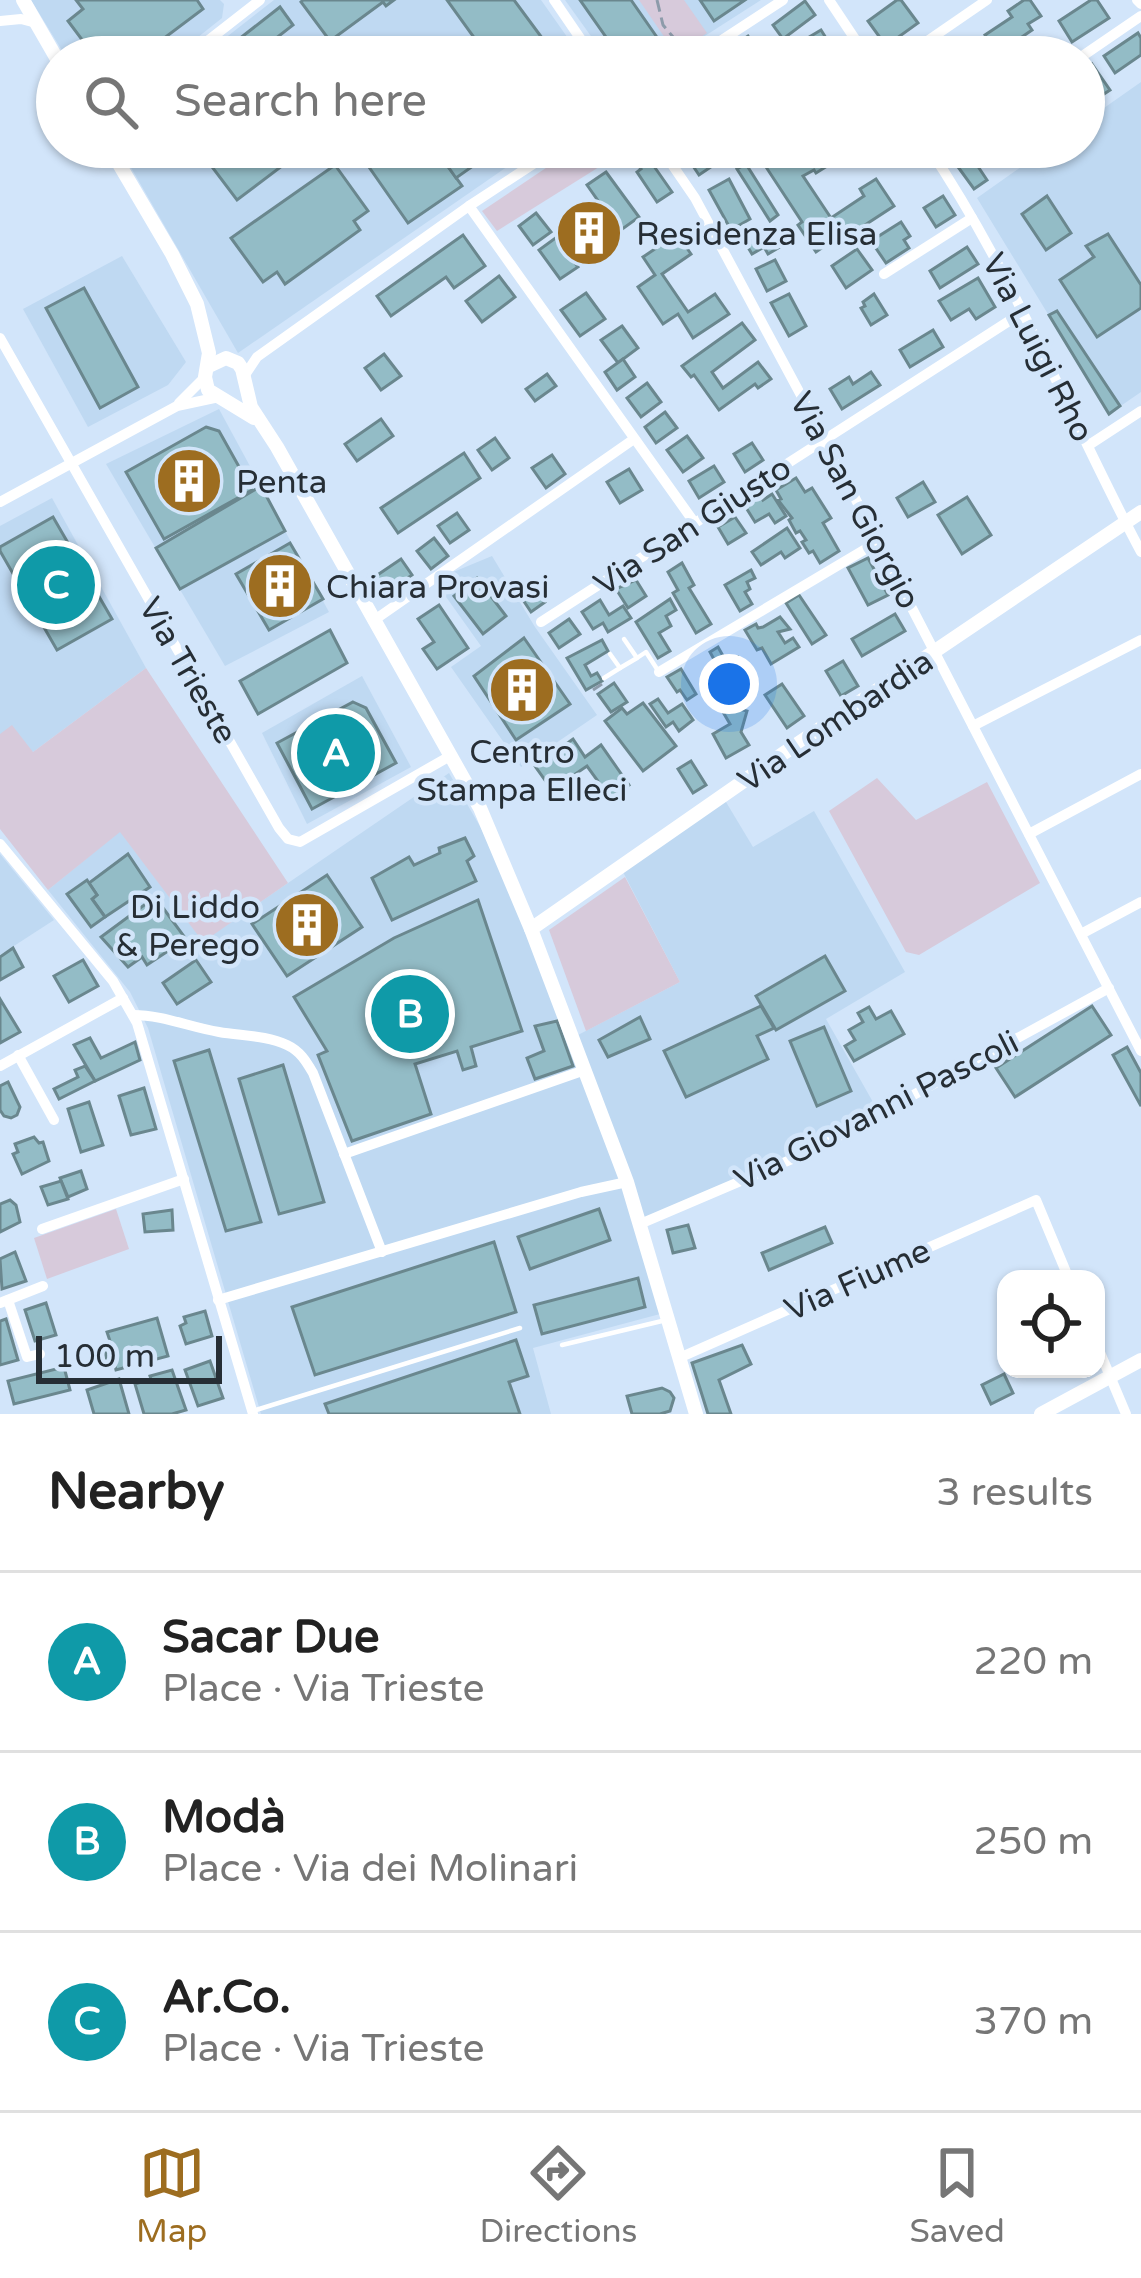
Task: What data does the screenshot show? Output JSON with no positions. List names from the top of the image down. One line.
{"streets":{"street":["Via Luigi Rho","Via San Giorgio","Via San Giusto","Via Trieste","Via Lombardia","Via Giovanni Pascoli","Via Fiume"]},"crossings":[["Via Luigi Rho","Via San Giusto"],["Via Luigi Rho","Via Lombardia"],["Via San Giorgio","Via San Giusto"],["Via San Giorgio","Via Lombardia"],["Via San Giorgio","Via Giovanni Pascoli"]],"places":{"building":["Residenza Elisa","Penta","Chiara Provasi","Centro Stampa Elleci","Di Liddo & Perego"]},"scale_bar":"100 m","page":{"search":"Search here","pins":["C","A","B"],"scale":"100 m","heading":["Nearby","3 results"],"list":[{"mark":"A","name":"Sacar Due","note":"Place · Via Trieste","value":"220 m"},{"mark":"B","name":"Modà","note":"Place · Via dei Molinari","value":"250 m"},{"mark":"C","name":"Ar.Co.","note":"Place · Via Trieste","value":"370 m"}],"nav":["Map","Directions","Saved"]}}
